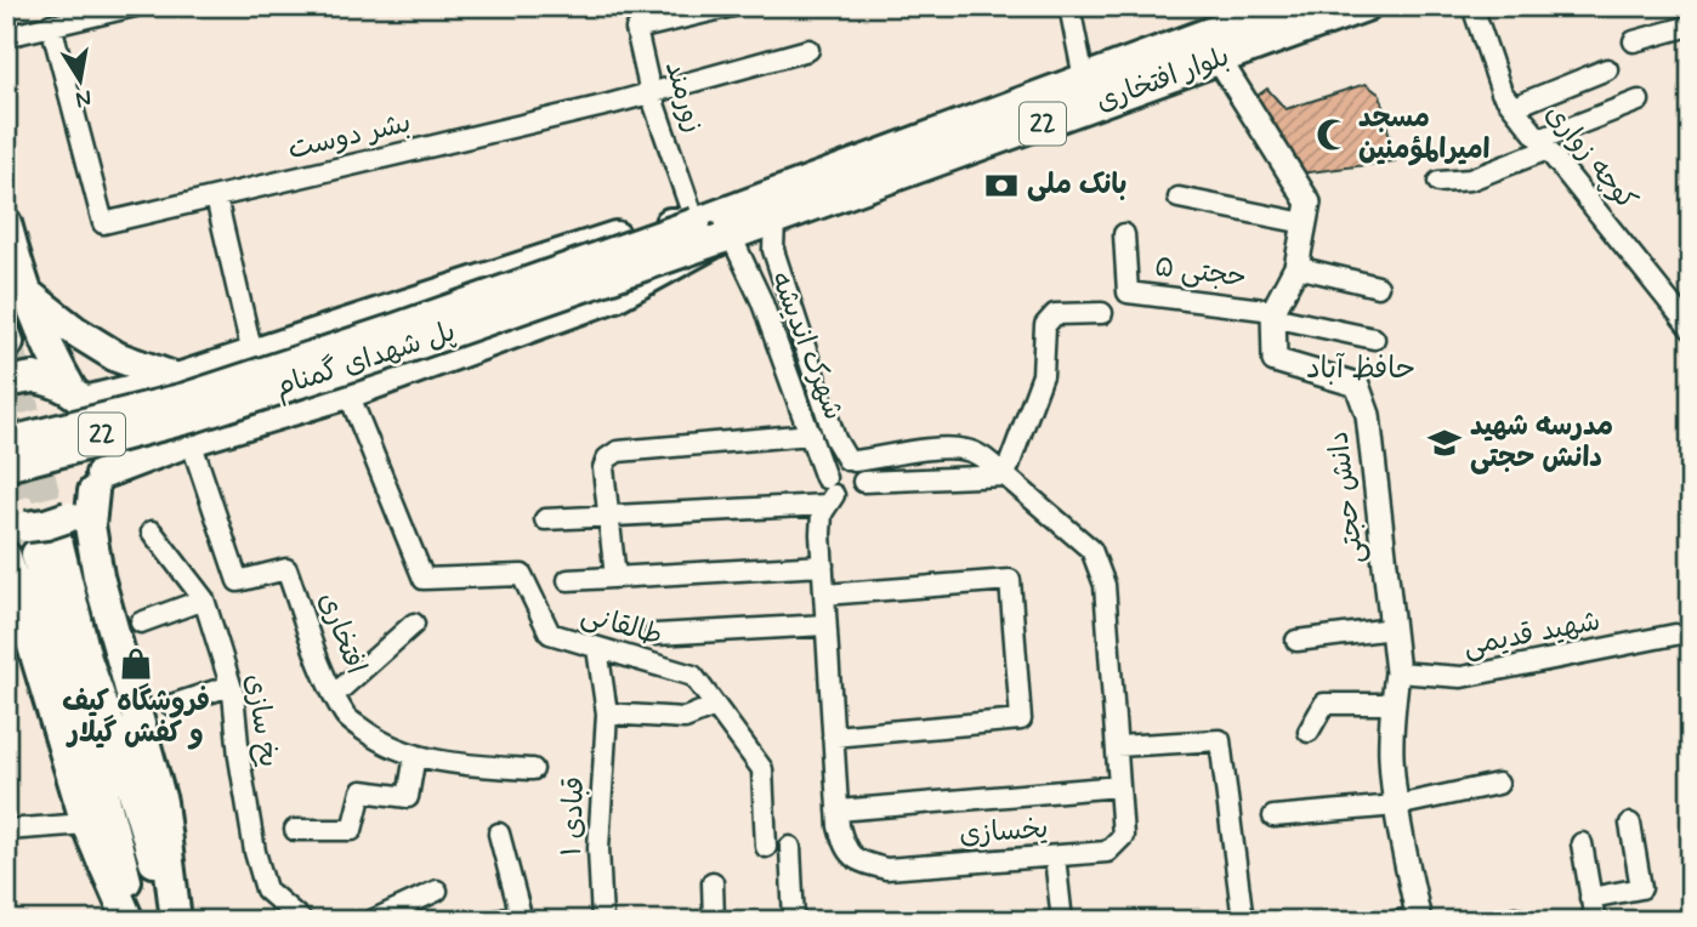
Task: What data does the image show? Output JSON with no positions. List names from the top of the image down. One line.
{"streets":{"highway":["بلوار افتخاری","22","پل شهدای گمنام"],"street":["زورمند","بشر دوست","کوچه زواری","حجتی ۵","شهرک اندیشه","دانش حجتی","طالقانی","افتخاری","شهید قدیمی","یخ سازی","قبادی ۱","یخسازی"]},"crossings":[["بلوار افتخاری","زورمند"],["بلوار افتخاری","22"],["بلوار افتخاری","شهرک اندیشه"],["بلوار افتخاری","پل شهدای گمنام"],["زورمند","22"],["زورمند","بشر دوست"],["زورمند","شهرک اندیشه"],["زورمند","پل شهدای گمنام"],["22","شهرک اندیشه"],["22","پل شهدای گمنام"],["22","طالقانی"],["22","افتخاری"],["حجتی ۵","دانش حجتی"],["شهرک اندیشه","پل شهدای گمنام"],["شهرک اندیشه","یخسازی"],["دانش حجتی","شهید قدیمی"],["طالقانی","قبادی ۱"]],"districts":["حافظ آباد"],"places":{"mosque":["مسجد امیرالمؤمنین"],"bank":["بانک ملی"],"school or university":["مدرسه شهید دانش حجتی"],"shop":["فروشگاه کیف و کفش گیلار"]},"north":"bottom"}
